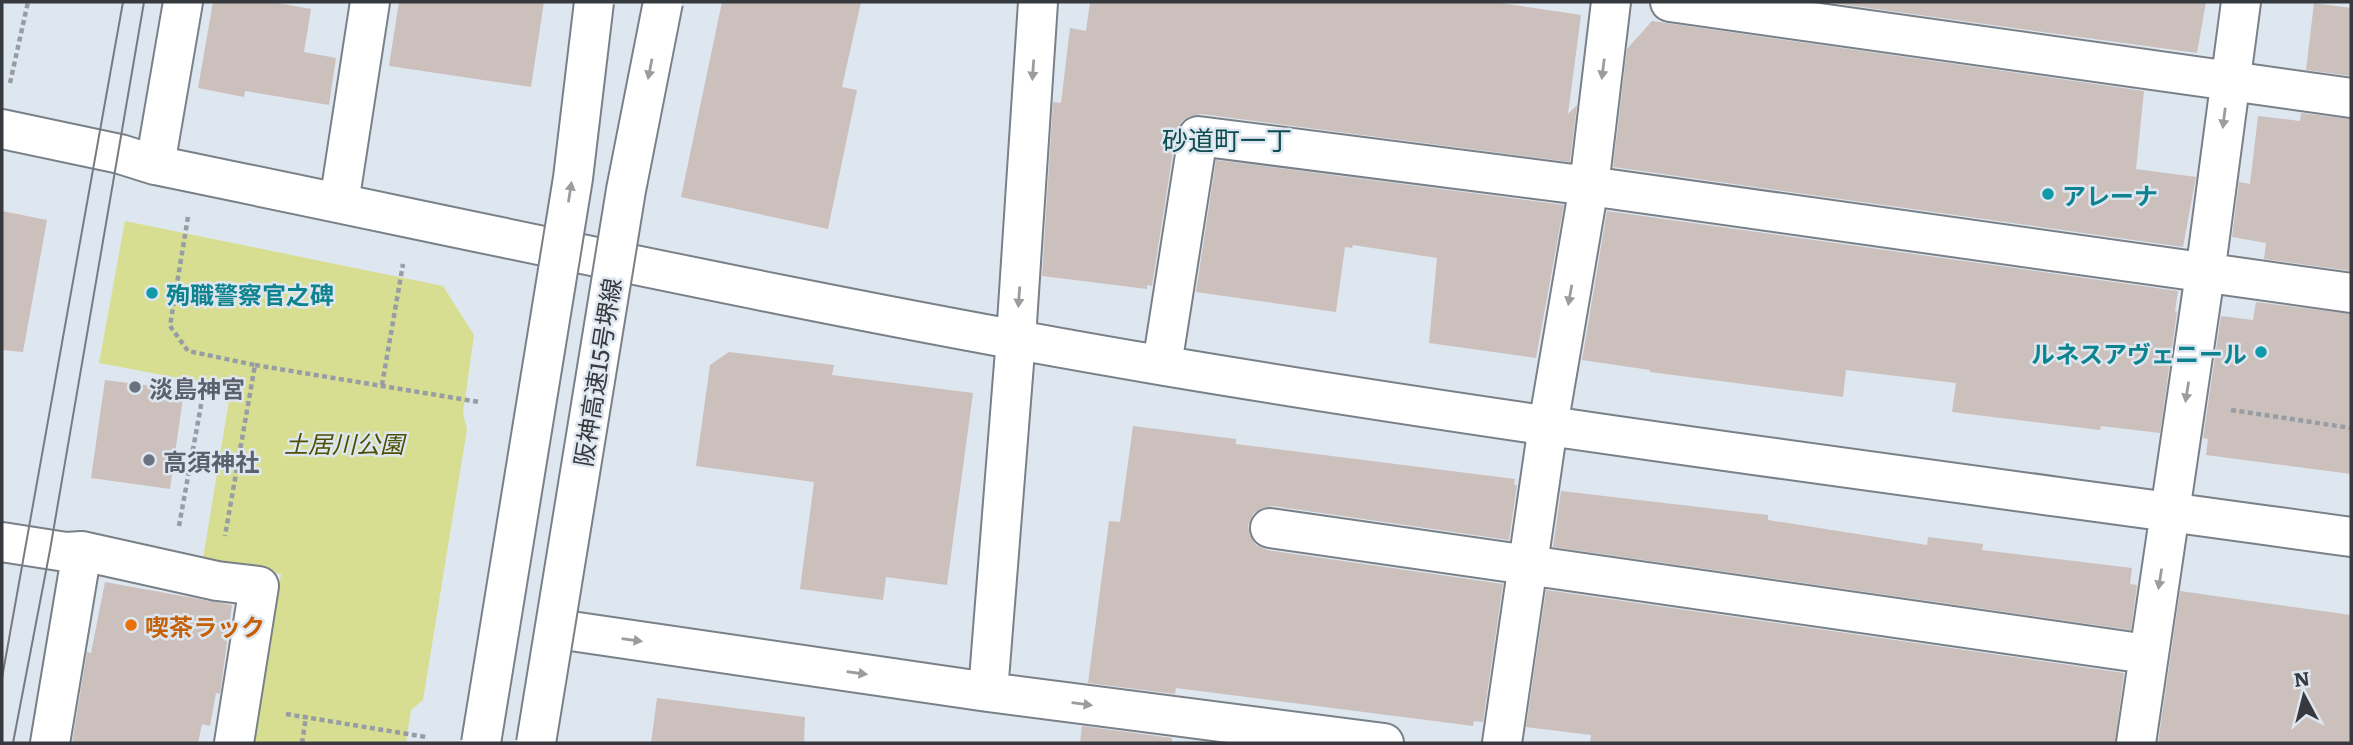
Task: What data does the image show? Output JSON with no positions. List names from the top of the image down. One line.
{"streets":{"main road":["阪神高速15号堺線"]},"districts":["砂道町一丁"],"parks":["土居川公園"],"places":["アレーナ","殉職警察官之碑","ルネスアヴェニール","淡島神宮","高須神社","喫茶ラック"],"north":"top"}
